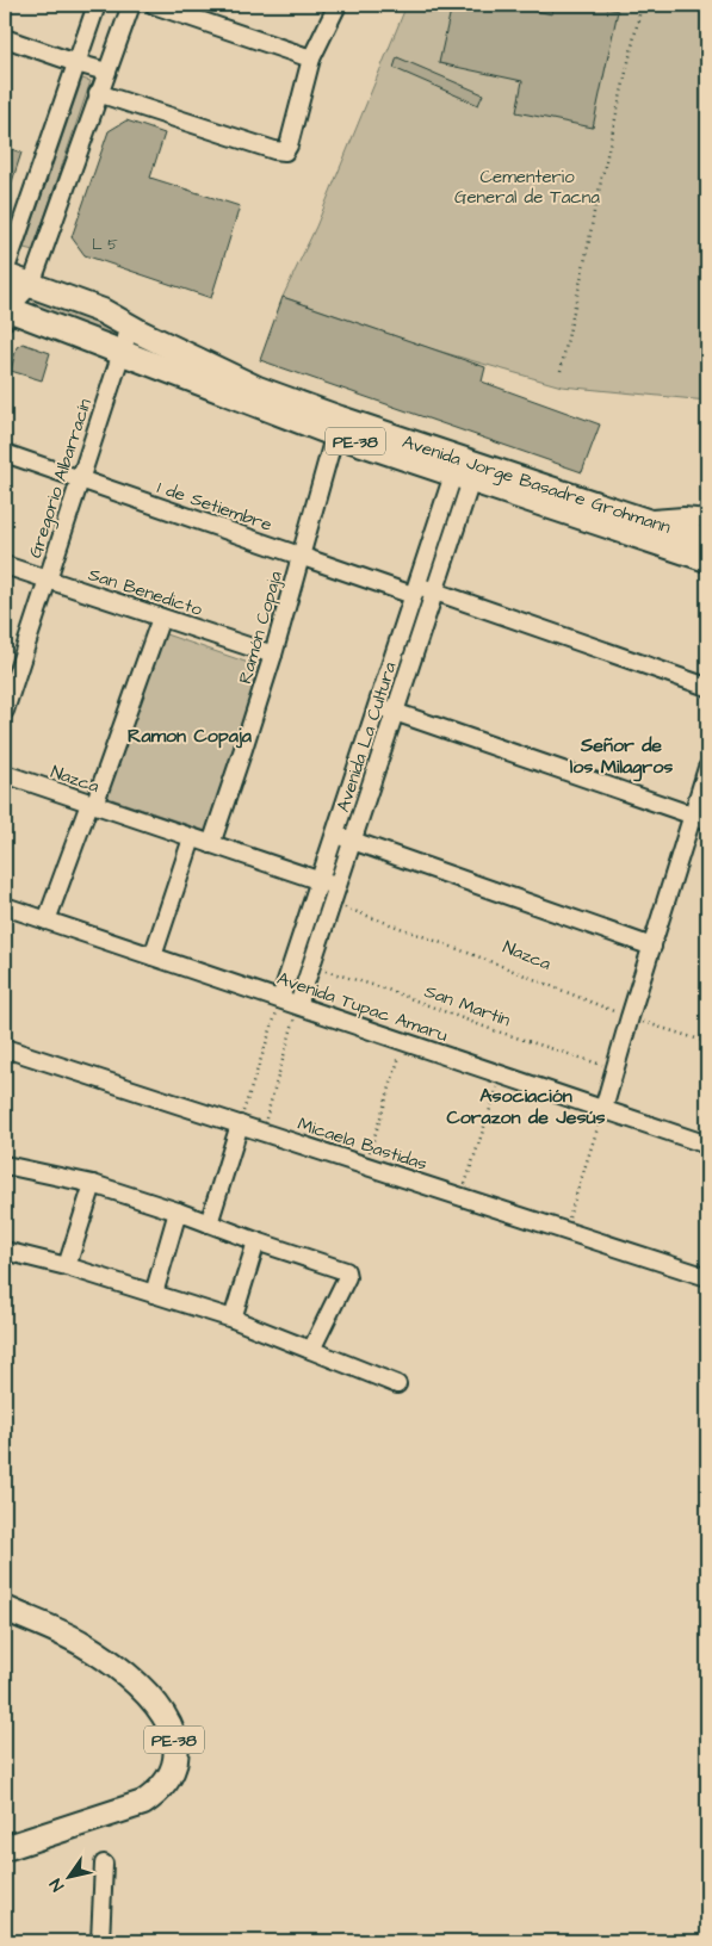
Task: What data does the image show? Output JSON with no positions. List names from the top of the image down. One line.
{"streets":{"highway":["PE-38","Avenida Jorge Basadre Grohmann"],"street":["Gregorio Albarracín","1 de Setiembre","San Benedicto","Ramón Copaja","Avenida La Cultura","Nazca","Avenida Tupac Amaru","Micaela Bastidas"],"path":["San Martín"]},"crossings":[["Gregorio Albarracín","Avenida Jorge Basadre Grohmann"],["Gregorio Albarracín","1 de Setiembre"],["Gregorio Albarracín","San Benedicto"],["Avenida Jorge Basadre Grohmann","Ramón Copaja"],["Avenida Jorge Basadre Grohmann","Avenida La Cultura"],["1 de Setiembre","Ramón Copaja"],["1 de Setiembre","Avenida La Cultura"],["San Benedicto","Ramón Copaja"],["Ramón Copaja","Nazca"],["Avenida La Cultura","Nazca"],["Avenida La Cultura","San Martín"],["Avenida La Cultura","Avenida Tupac Amaru"]],"districts":["Ramon Copaja","Señor de los Milagros","Asociación Corazon de Jesús"],"parks":["Cementerio General de Tacna"],"house_numbers":["L 5"],"north":"bottom left"}
